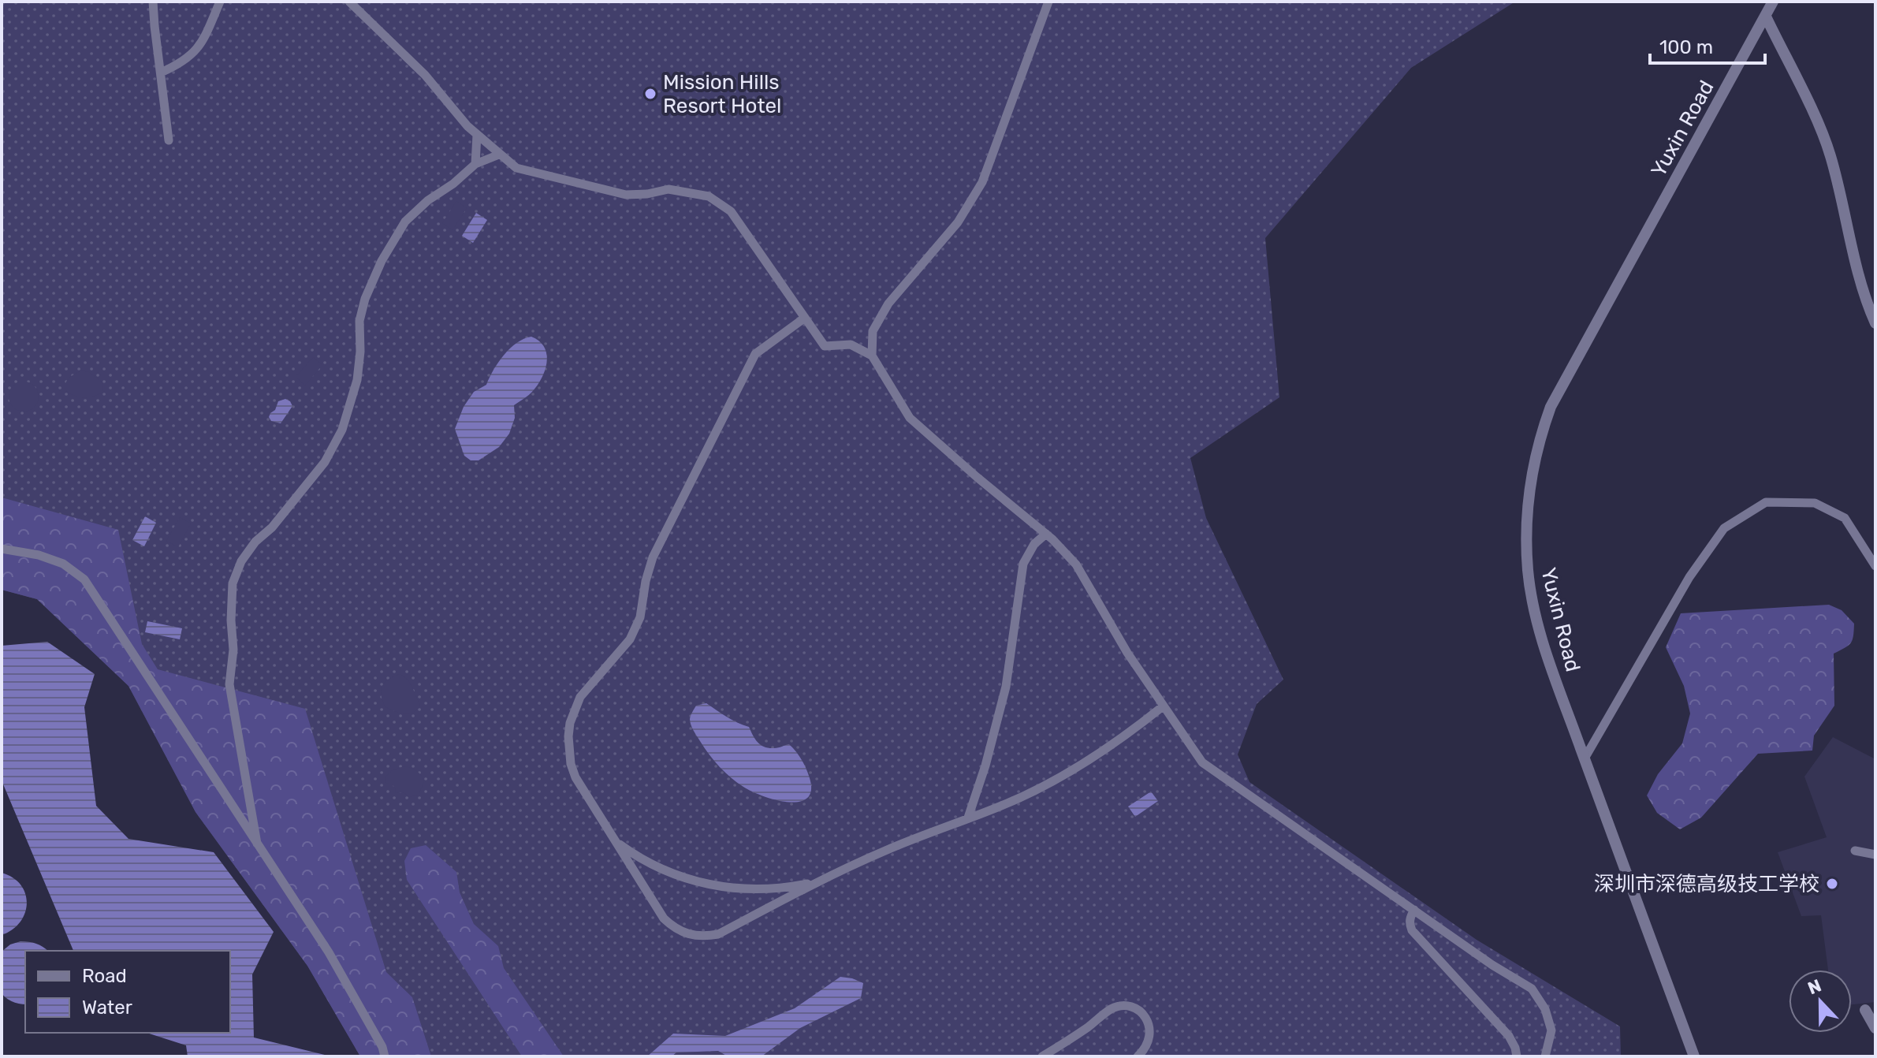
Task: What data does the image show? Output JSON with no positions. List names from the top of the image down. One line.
{"streets":{"street":["Yuxin Road"]},"places":["Mission Hills Resort Hotel","深圳市深德高级技工学校"],"legend":["Road","Water"],"scale_bar":"100 m","north":"top"}
